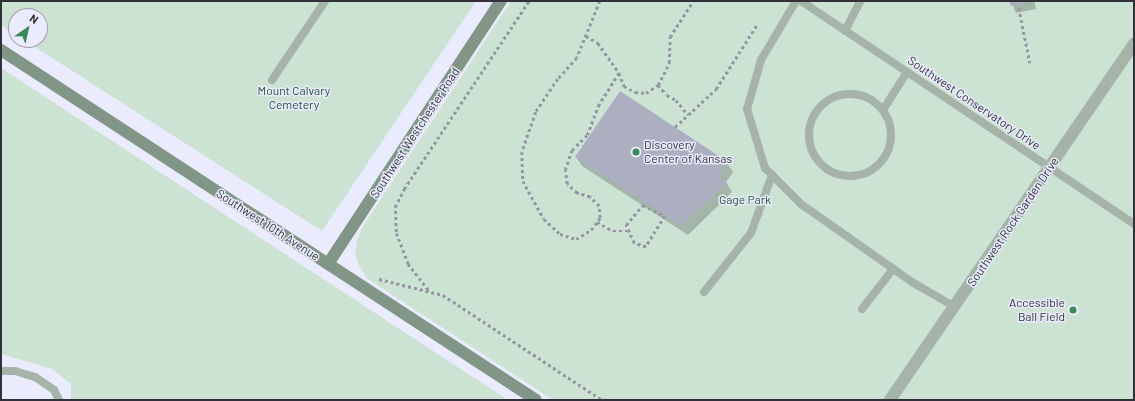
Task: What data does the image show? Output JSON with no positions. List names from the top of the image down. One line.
{"streets":{"main road":["Southwest Westchester Road","Southwest 10th Avenue"],"street":["Southwest Rock Garden Drive"],"lane":["Southwest Conservatory Drive"]},"crossings":[["Southwest Conservatory Drive","Southwest Rock Garden Drive"],["Southwest Westchester Road","Southwest 10th Avenue"]],"parks":["Mount Calvary Cemetery","Gage Park"],"places":["Discovery Center of Kansas","Accessible Ball Field"],"north":"top right"}
